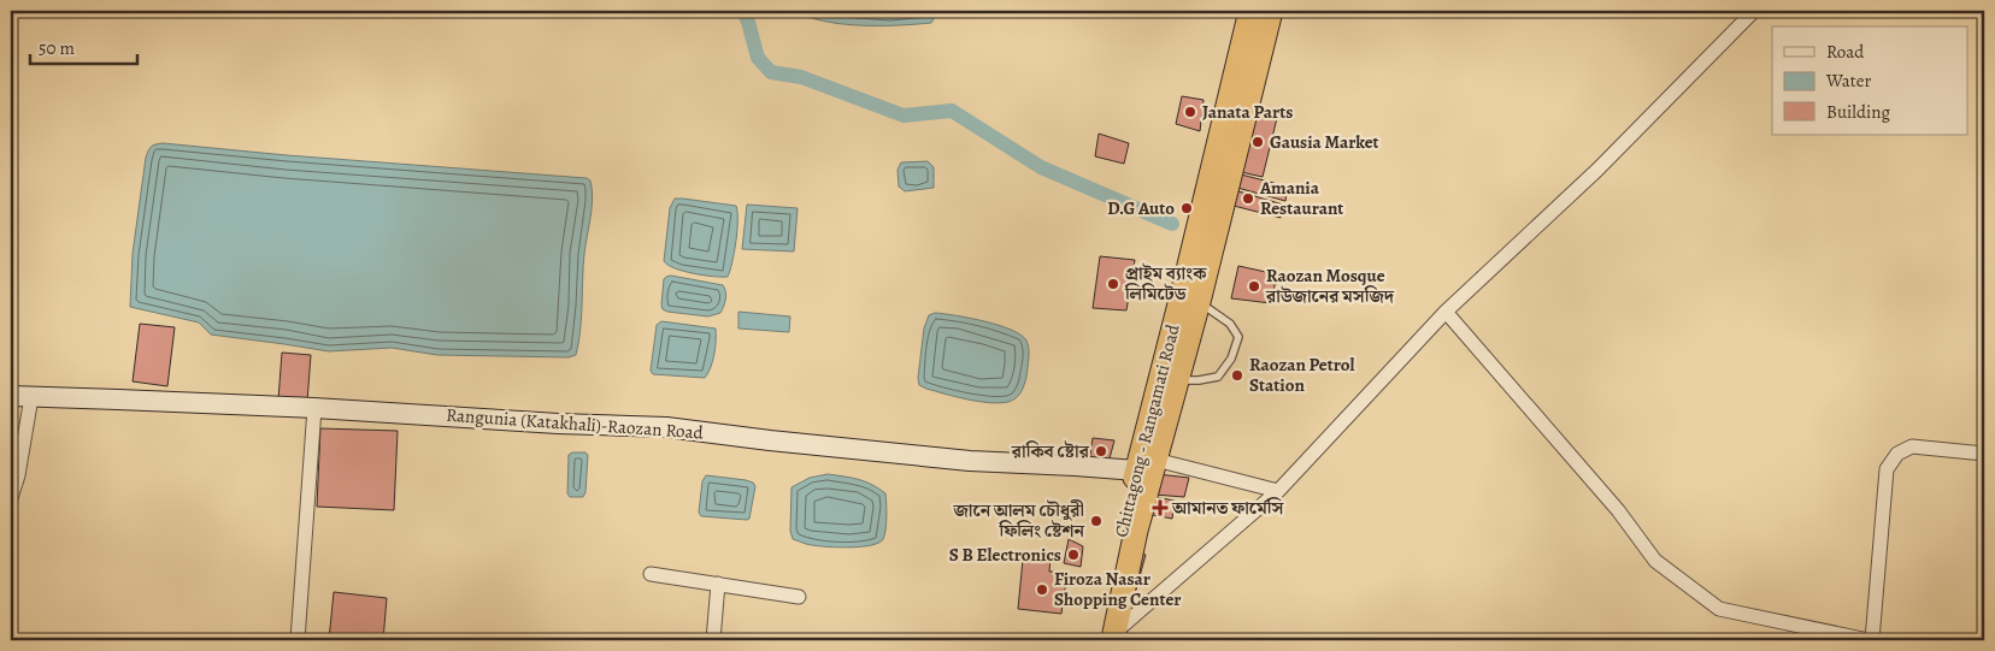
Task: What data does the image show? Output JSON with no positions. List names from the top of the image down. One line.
{"streets":{"highway":["Chittagong - Rangamati Road"],"main road":["Rangunia (Katakhali)-Raozan Road"]},"crossings":[["Rangunia (Katakhali)-Raozan Road","Chittagong - Rangamati Road"]],"places":{"other":["Janata Parts","Gausia Market","Amania Restaurant","D.G Auto","প্রাইম ব্যাংক লিমিটেড","Raozan Mosque রাউজানের মসজিদ","Raozan Petrol Station","রাকিব ষ্টোর","জানে আলম চৌধুরী ফিলিং ষ্টেশন","S B Electronics","Firoza Nasar Shopping Center"],"health":["আমানত ফার্মেসি"]},"legend":["Road","Water","Building"],"scale_bar":"50 m"}
